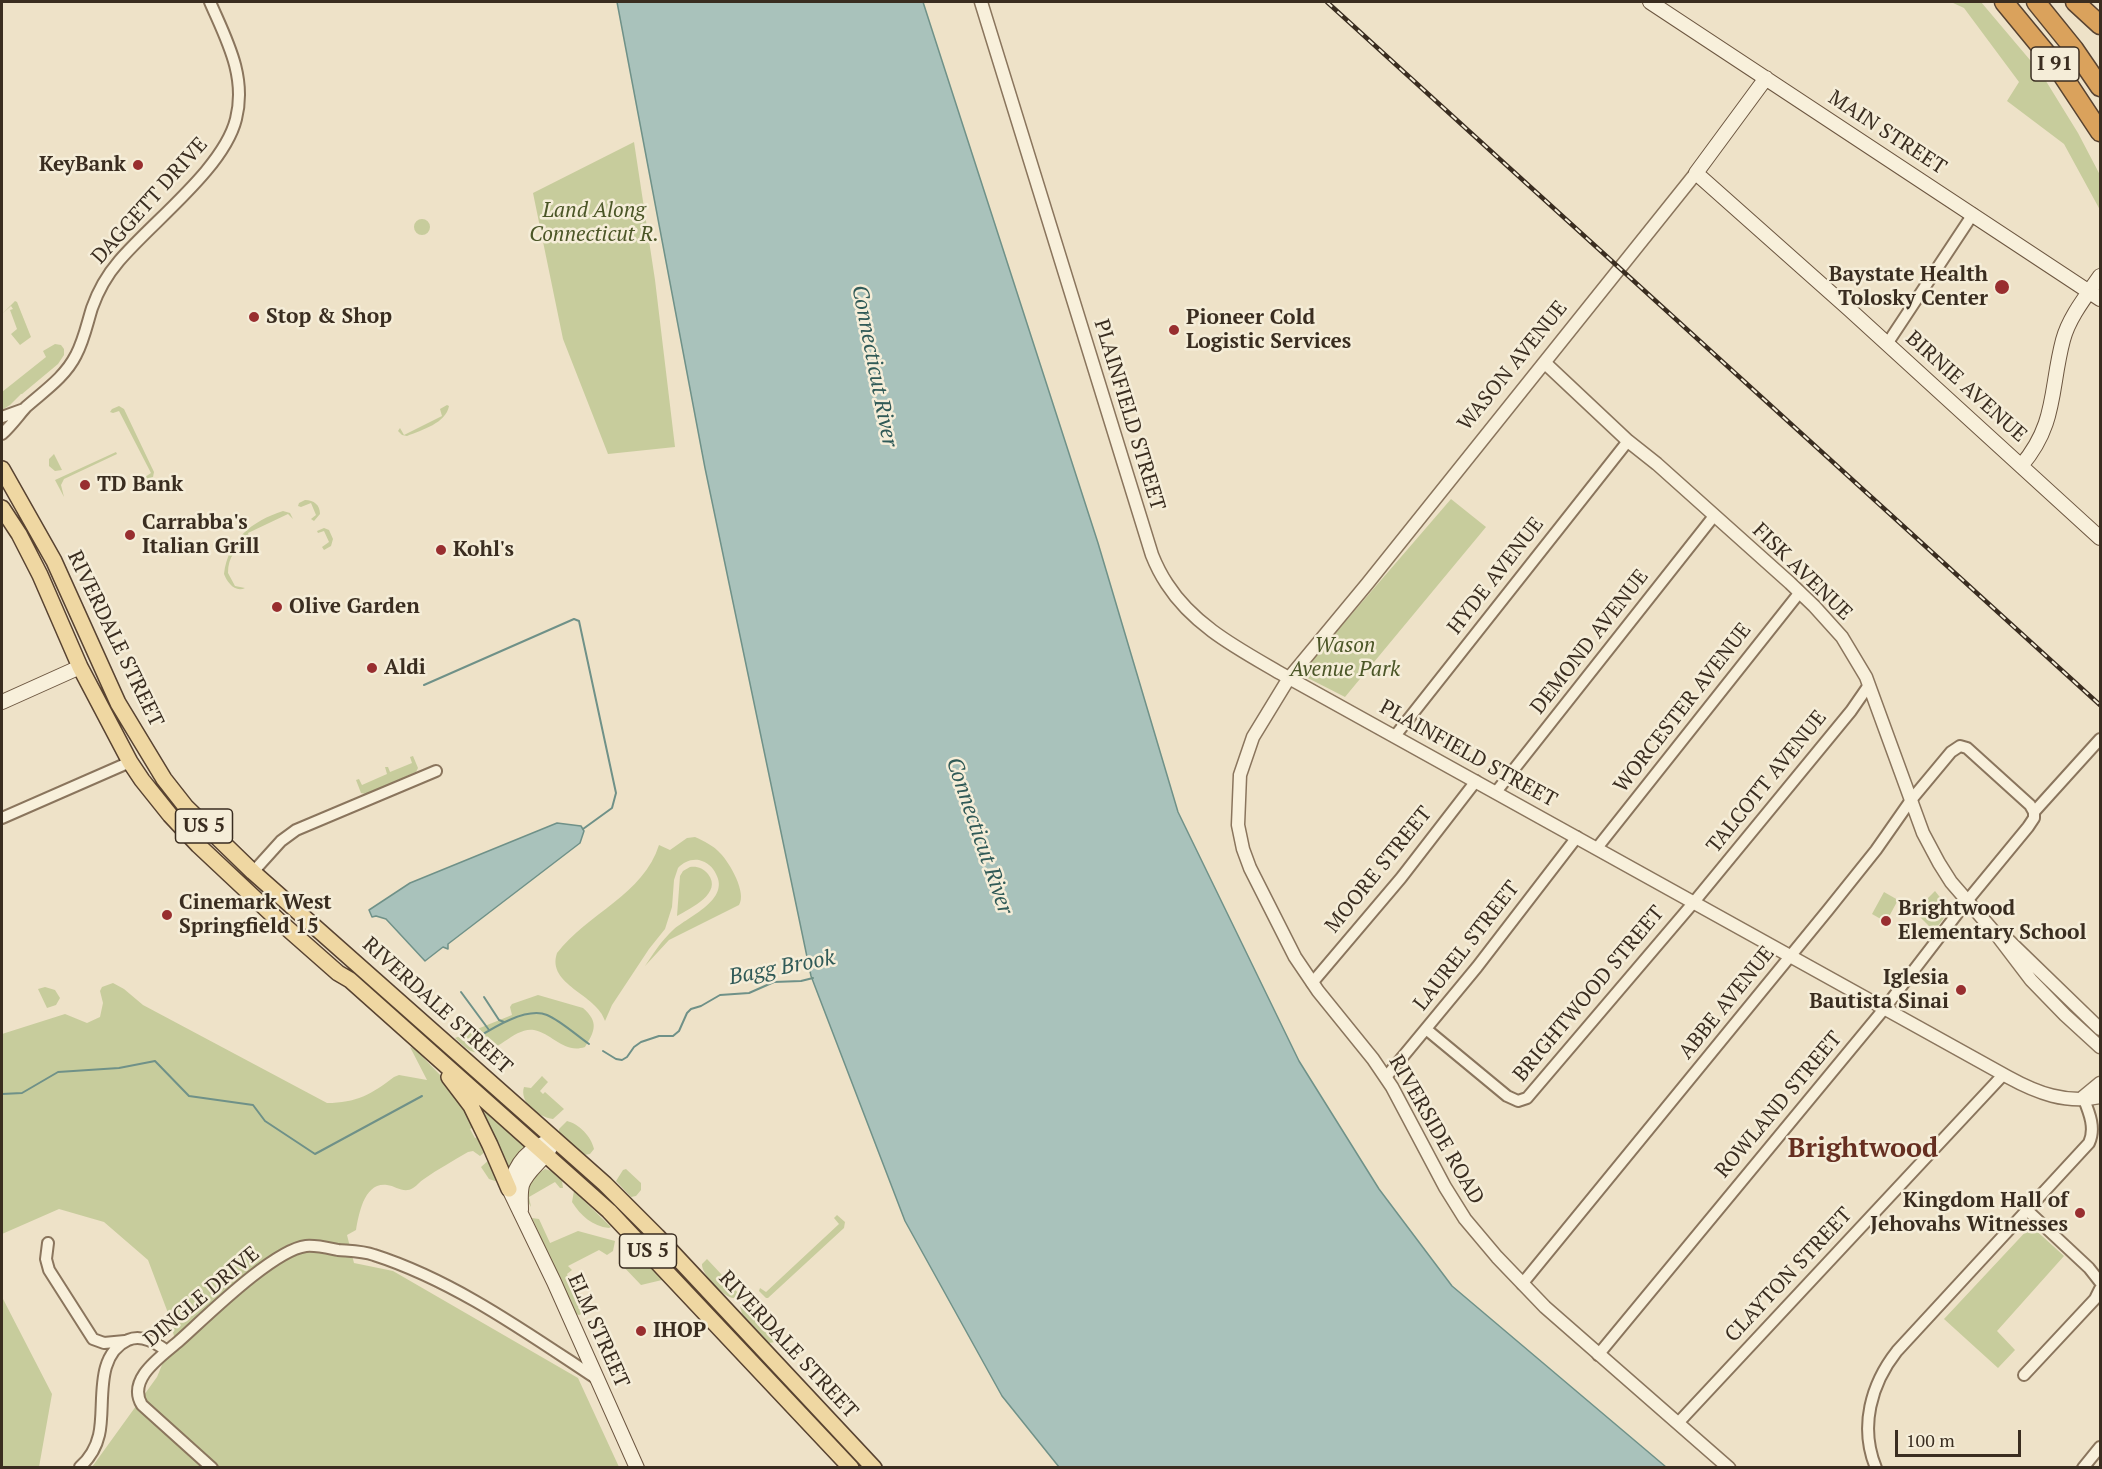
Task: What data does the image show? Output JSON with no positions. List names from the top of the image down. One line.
{"streets":{"highway":["I 91"],"main road":["MAIN STREET","WASON AVENUE","BIRNIE AVENUE","RIVERDALE STREET","US 5","ELM STREET"],"street":["DAGGETT DRIVE","PLAINFIELD STREET","FISK AVENUE","HYDE AVENUE","DEMOND AVENUE","WORCESTER AVENUE","TALCOTT AVENUE","MOORE STREET","LAUREL STREET","BRIGHTWOOD STREET","ABBE AVENUE","ROWLAND STREET","RIVERSIDE ROAD","CLAYTON STREET","DINGLE DRIVE"]},"crossings":[["MAIN STREET","WASON AVENUE"],["WASON AVENUE","BIRNIE AVENUE"],["WASON AVENUE","PLAINFIELD STREET"],["WASON AVENUE","FISK AVENUE"],["WASON AVENUE","RIVERSIDE ROAD"],["PLAINFIELD STREET","HYDE AVENUE"],["PLAINFIELD STREET","DEMOND AVENUE"],["PLAINFIELD STREET","WORCESTER AVENUE"],["PLAINFIELD STREET","TALCOTT AVENUE"],["PLAINFIELD STREET","MOORE STREET"],["PLAINFIELD STREET","LAUREL STREET"],["PLAINFIELD STREET","BRIGHTWOOD STREET"],["PLAINFIELD STREET","ABBE AVENUE"],["PLAINFIELD STREET","ROWLAND STREET"],["PLAINFIELD STREET","RIVERSIDE ROAD"],["PLAINFIELD STREET","CLAYTON STREET"],["FISK AVENUE","HYDE AVENUE"],["FISK AVENUE","DEMOND AVENUE"],["FISK AVENUE","WORCESTER AVENUE"],["FISK AVENUE","TALCOTT AVENUE"],["FISK AVENUE","ABBE AVENUE"],["FISK AVENUE","ROWLAND STREET"],["RIVERDALE STREET","ELM STREET"],["TALCOTT AVENUE","BRIGHTWOOD STREET"],["MOORE STREET","RIVERSIDE ROAD"],["LAUREL STREET","BRIGHTWOOD STREET"],["LAUREL STREET","RIVERSIDE ROAD"],["ABBE AVENUE","ROWLAND STREET"],["ABBE AVENUE","RIVERSIDE ROAD"],["ROWLAND STREET","RIVERSIDE ROAD"],["RIVERSIDE ROAD","CLAYTON STREET"],["DINGLE DRIVE","ELM STREET"]],"districts":["Brightwood"],"water":["Connecticut River","Bagg Brook"],"parks":["Land Along Connecticut R.","Wason Avenue Park"],"places":["KeyBank","Baystate Health Tolosky Center","Stop & Shop","Pioneer Cold Logistic Services","TD Bank","Carrabba's Italian Grill","Kohl's","Olive Garden","Aldi","Cinemark West Springfield 15","Brightwood Elementary School","Iglesia Bautista Sinai","Kingdom Hall of Jehovahs Witnesses","IHOP"],"scale_bar":"100 m"}
